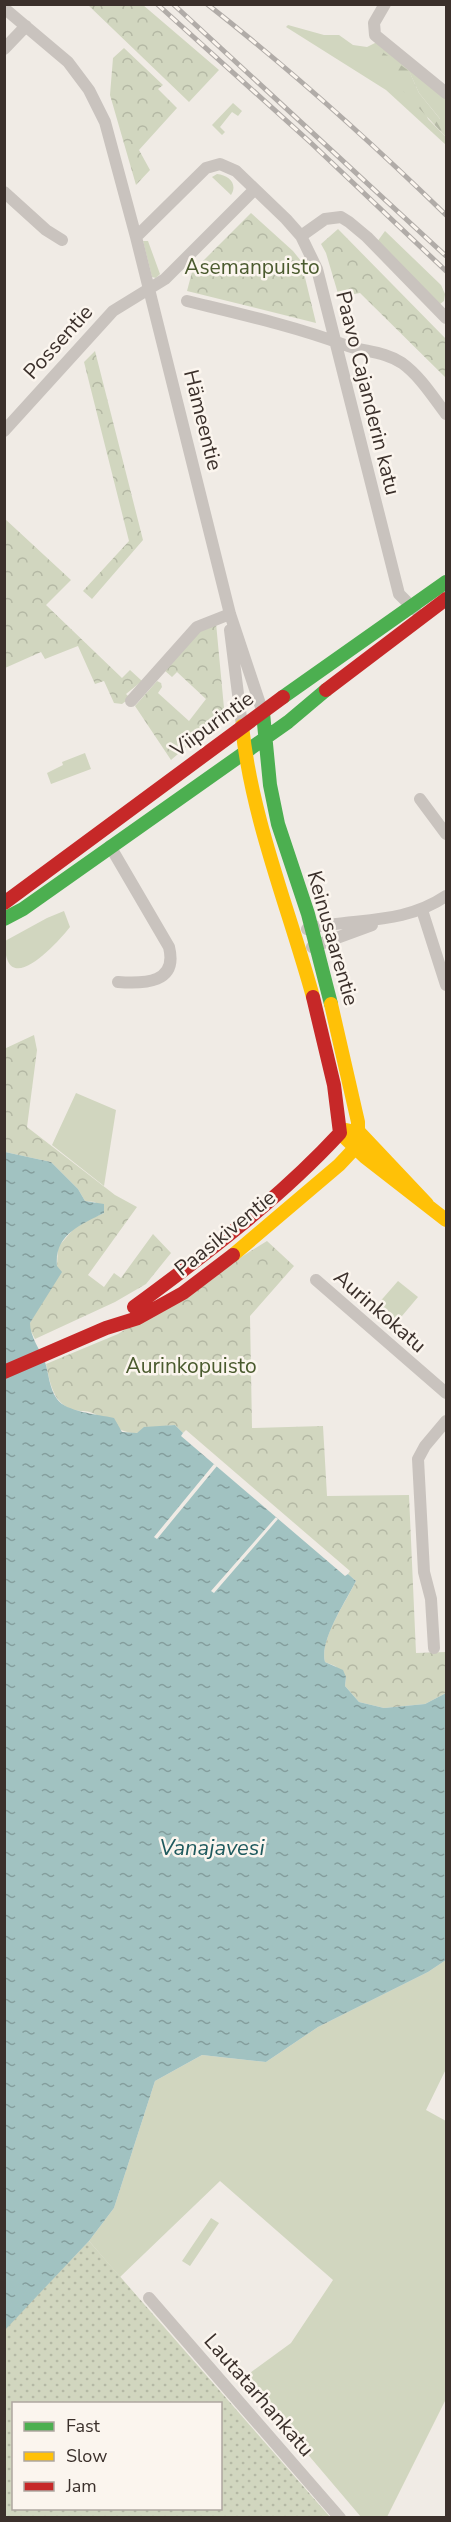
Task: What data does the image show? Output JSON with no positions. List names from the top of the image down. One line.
{"streets":{"main road":["Hämeentie","Viipurintie","Keinusaarentie","Paasikiventie"],"street":["Possentie","Paavo Cajanderin katu","Aurinkokatu","Lautatarhankatu"]},"crossings":[["Possentie","Hämeentie"],["Paavo Cajanderin katu","Hämeentie"],["Paavo Cajanderin katu","Viipurintie"],["Hämeentie","Viipurintie"],["Hämeentie","Keinusaarentie"],["Viipurintie","Keinusaarentie"],["Keinusaarentie","Paasikiventie"]],"water":["Vanajavesi"],"parks":["Asemanpuisto","Aurinkopuisto"],"legend":["Fast","Slow","Jam"]}
